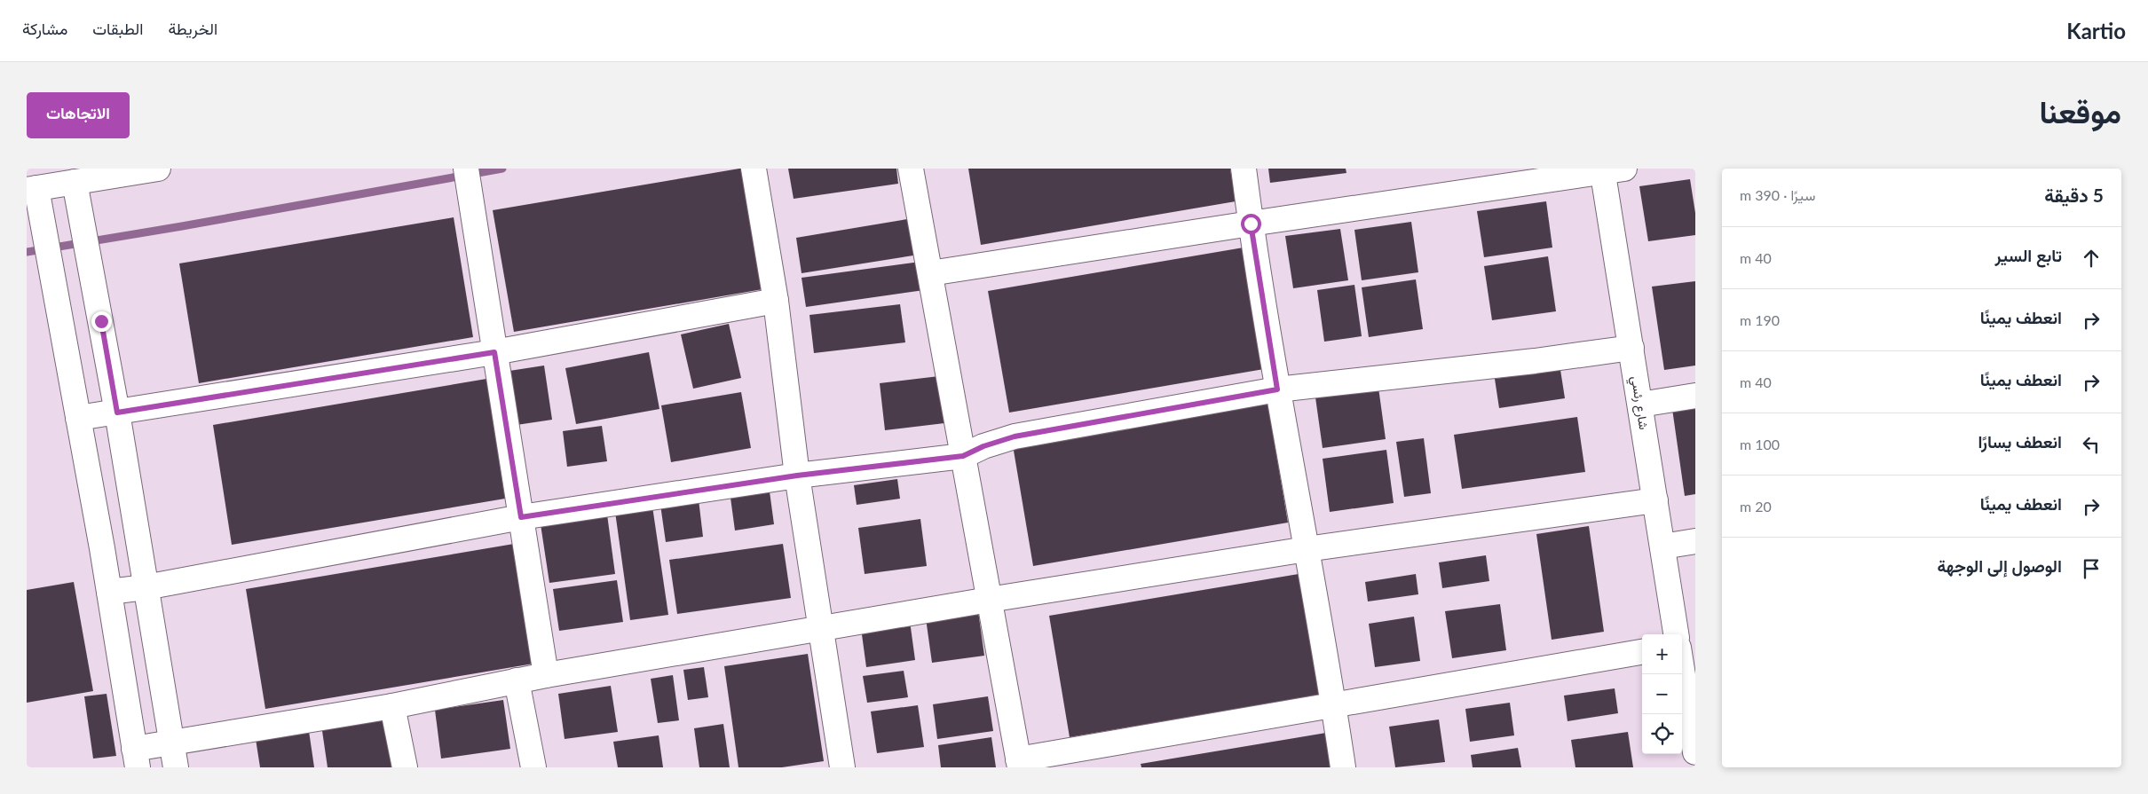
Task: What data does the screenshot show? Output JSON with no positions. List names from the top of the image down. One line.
{"streets":{"main road":["شارع رئسي"]},"page":{"header":"Kartio","nav":["الخريطة","الطبقات","مشاركة"],"title":"موقعنا","buttons":"الاتجاهات","heading":["5 دقيقة","سيرًا · 390 m"],"list":[["تابع السير","40 m"],["انعطف يمينًا","190 m"],["انعطف يمينًا","40 m"],["انعطف يسارًا","100 m"],["انعطف يمينًا","20 m"],"الوصول إلى الوجهة"],"map_buttons":["+","−"]}}
